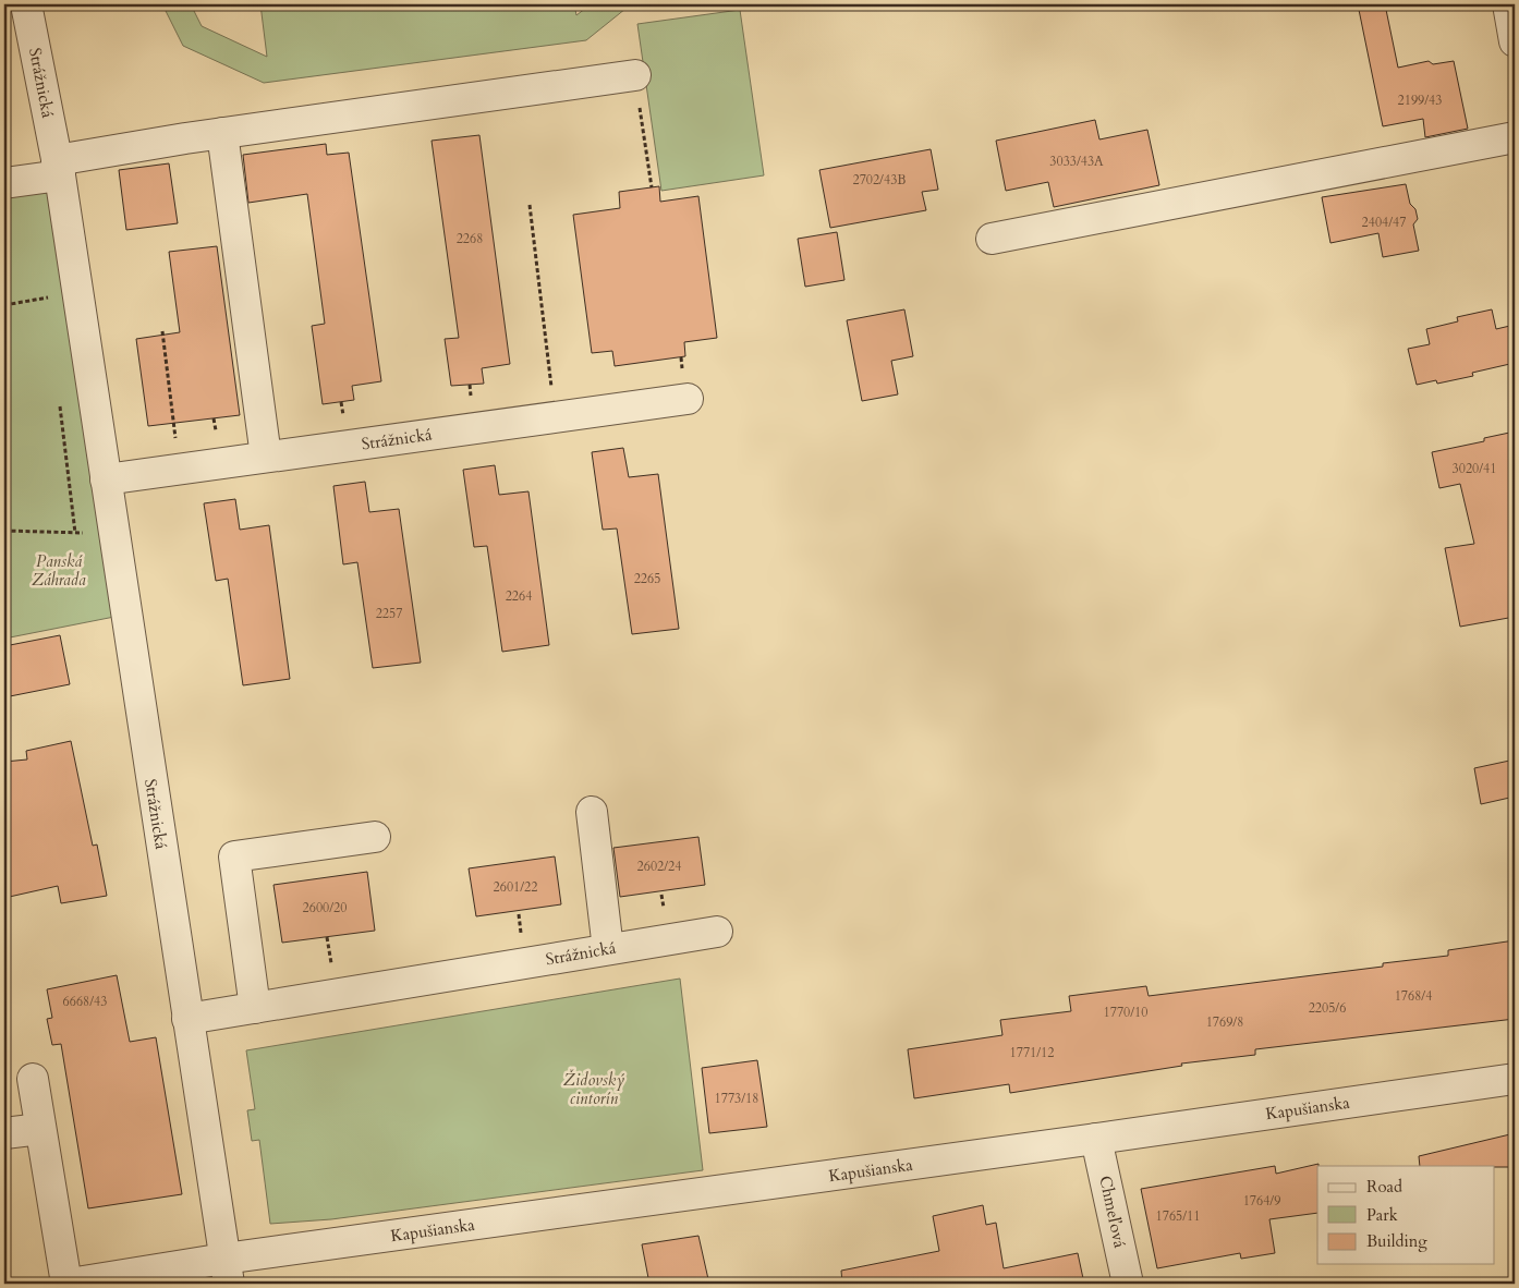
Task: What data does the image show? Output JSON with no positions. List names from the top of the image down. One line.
{"streets":{"street":["Strážnická","Kapušianska","Chmeľová"]},"crossings":[["Strážnická","Kapušianska"],["Kapušianska","Chmeľová"]],"parks":["Panská Záhrada","Židovský cintorín"],"house_numbers":["2199/43","3033/43A","2702/43B","2404/47","2268","3020/41","2265","2264","2257","2602/24","2601/22","2600/20","1768/4","6668/43","2205/6","1770/10","1769/8","1771/12","1773/18","1764/9","1765/11"],"legend":["Road","Park","Building"]}
